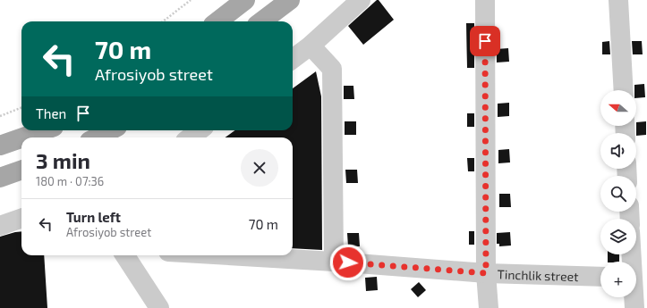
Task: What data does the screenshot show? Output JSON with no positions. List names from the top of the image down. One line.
{"streets":{"street":["Tinchlik street"]},"north":"left","page":{"turn":["70 m","Afrosiyob street"],"map_buttons":"+","then":"Then","heading":["3 min","180 m · 07:36"],"list":[{"name":"Turn left","note":"Afrosiyob street","value":"70 m"}]}}
